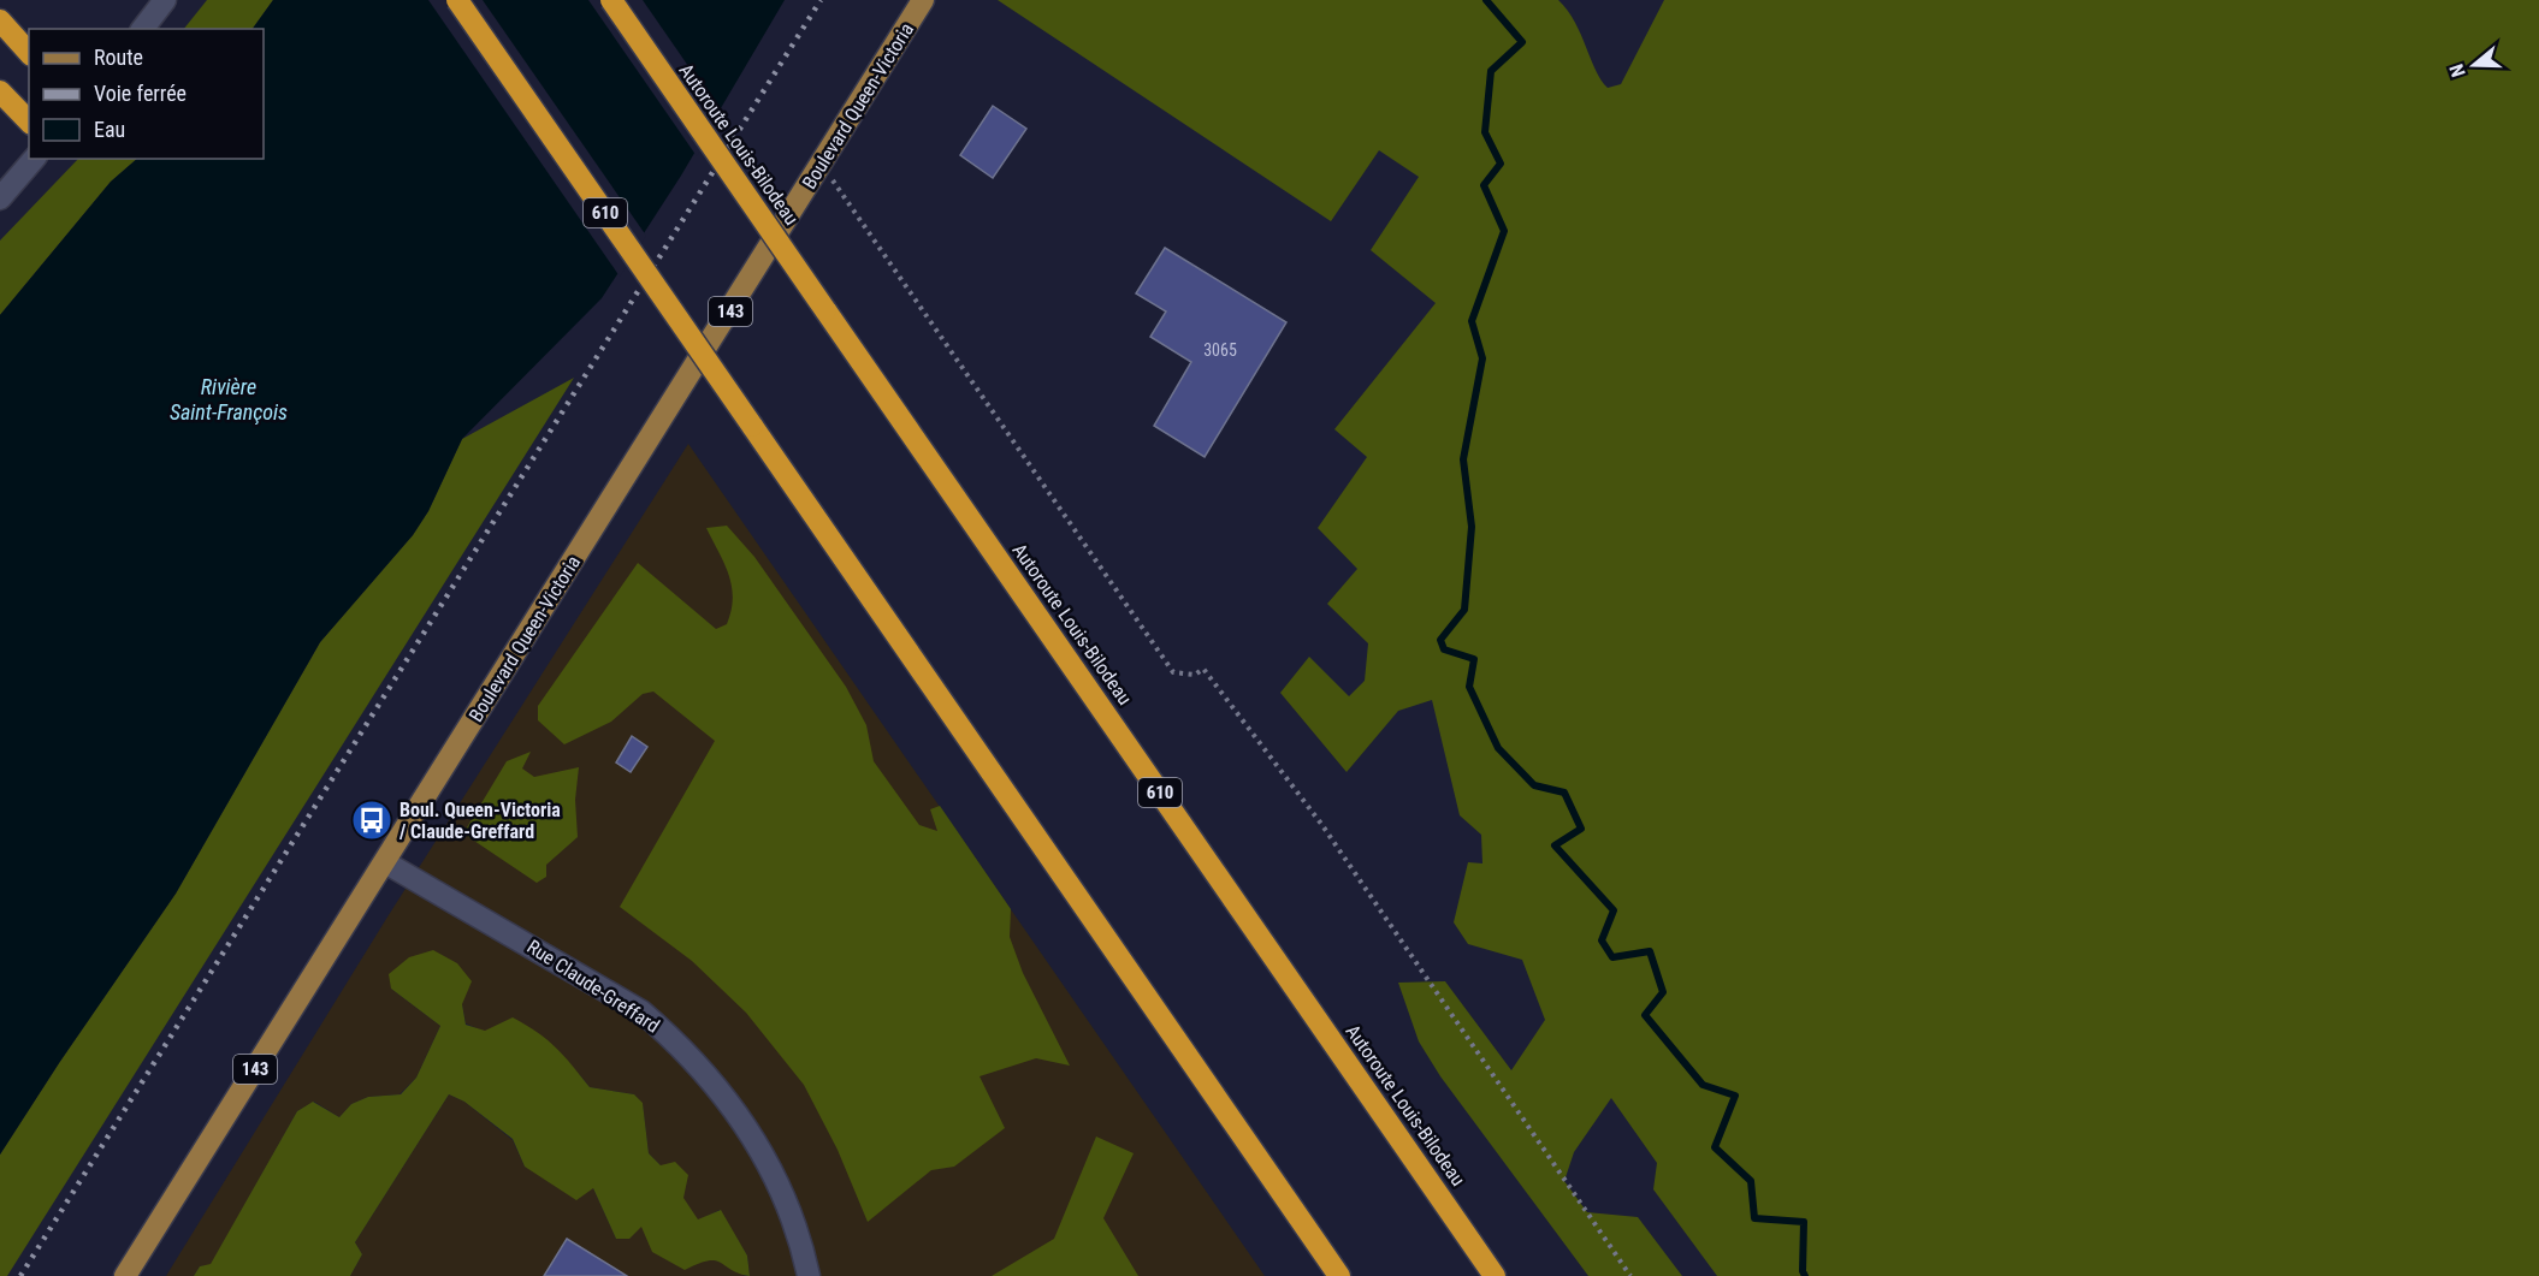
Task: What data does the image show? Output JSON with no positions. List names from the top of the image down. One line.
{"streets":{"highway":["Autoroute Louis-Bilodeau","610"],"main road":["Boulevard Queen-Victoria","143"],"street":["Rue Claude-Greffard"]},"crossings":[["Boulevard Queen-Victoria","Rue Claude-Greffard"]],"water":["Rivière Saint-François"],"places":{"bus stop":["Boul. Queen-Victoria / Claude-Greffard"]},"house_numbers":["3065"],"legend":["Route","Voie ferrée","Eau"],"north":"left"}
